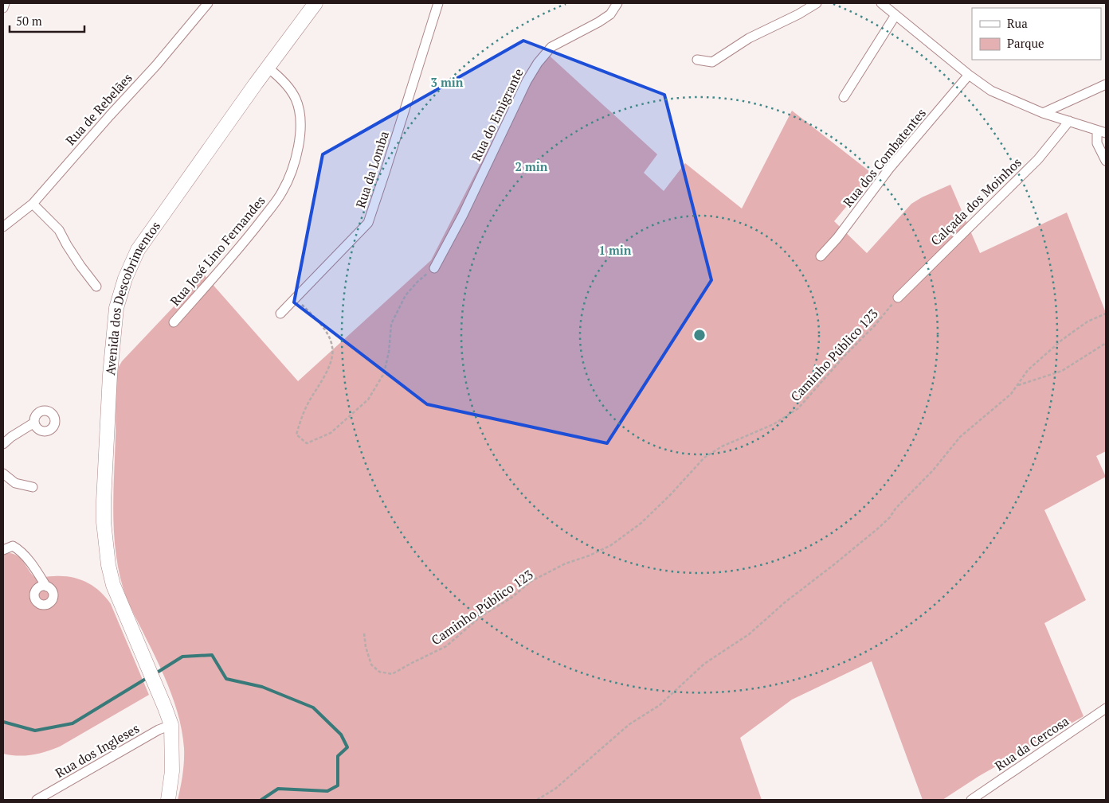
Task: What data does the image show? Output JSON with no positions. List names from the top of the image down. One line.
{"streets":{"main road":["Avenida dos Descobrimentos"],"street":["Rua de Rebelães","Rua do Emigrante","Rua dos Combatentes","Rua da Lomba","Calçada dos Moinhos","Rua José Lino Fernandes","Rua da Cercosa","Rua dos Ingleses"],"path":["Caminho Público 123"]},"crossings":[["Calçada dos Moinhos","Caminho Público 123"],["Rua José Lino Fernandes","Avenida dos Descobrimentos"],["Avenida dos Descobrimentos","Rua dos Ingleses"]],"legend":["Rua","Parque"],"scale_bar":"50 m","rings":["3 min","2 min","1 min"]}
